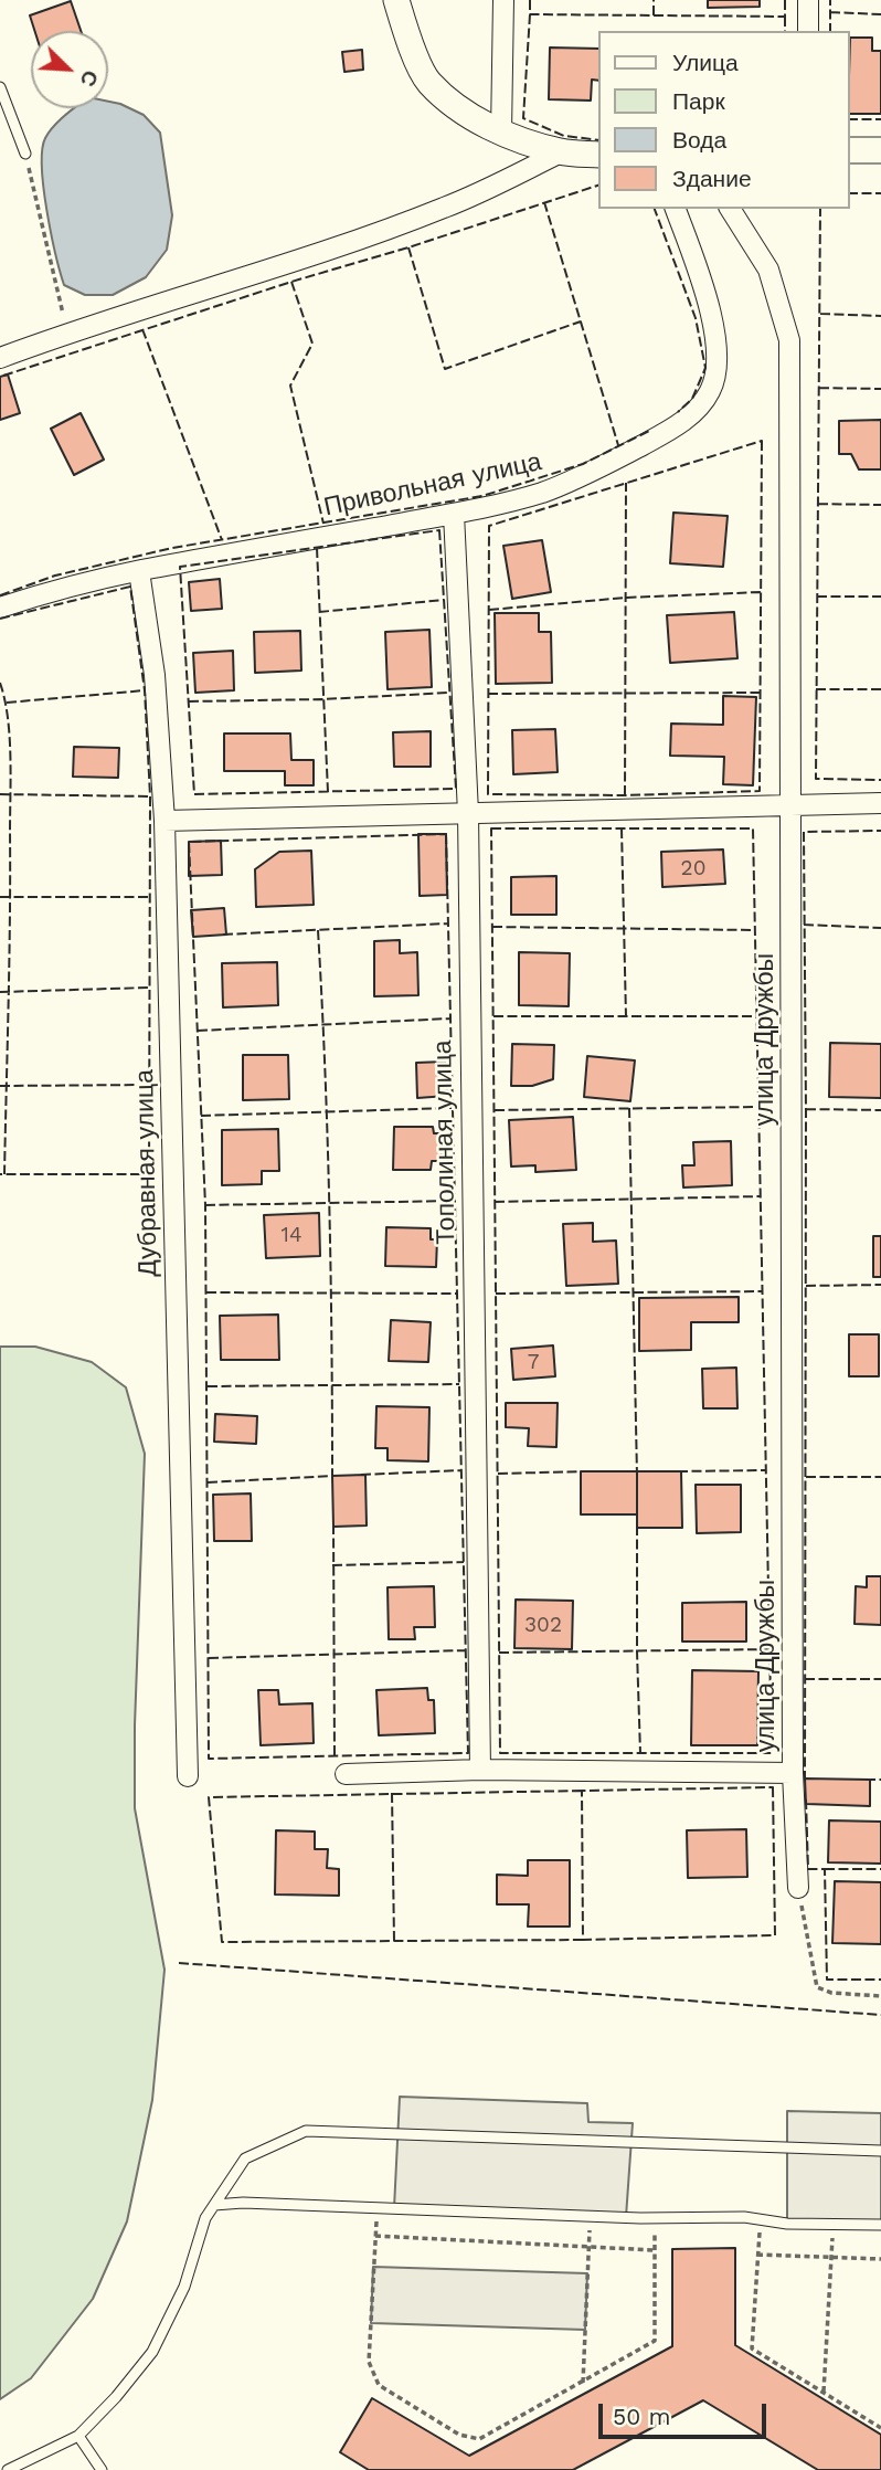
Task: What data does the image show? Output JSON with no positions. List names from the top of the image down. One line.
{"streets":{"street":["Привольная улица","улица Дружбы","Тополиная улица","Дубравная улица"]},"crossings":[["Привольная улица","Тополиная улица"],["Привольная улица","Дубравная улица"]],"house_numbers":["20","14","7","302"],"legend":["Улица","Парк","Вода","Здание"],"scale_bar":"50 m","north":"bottom right"}
